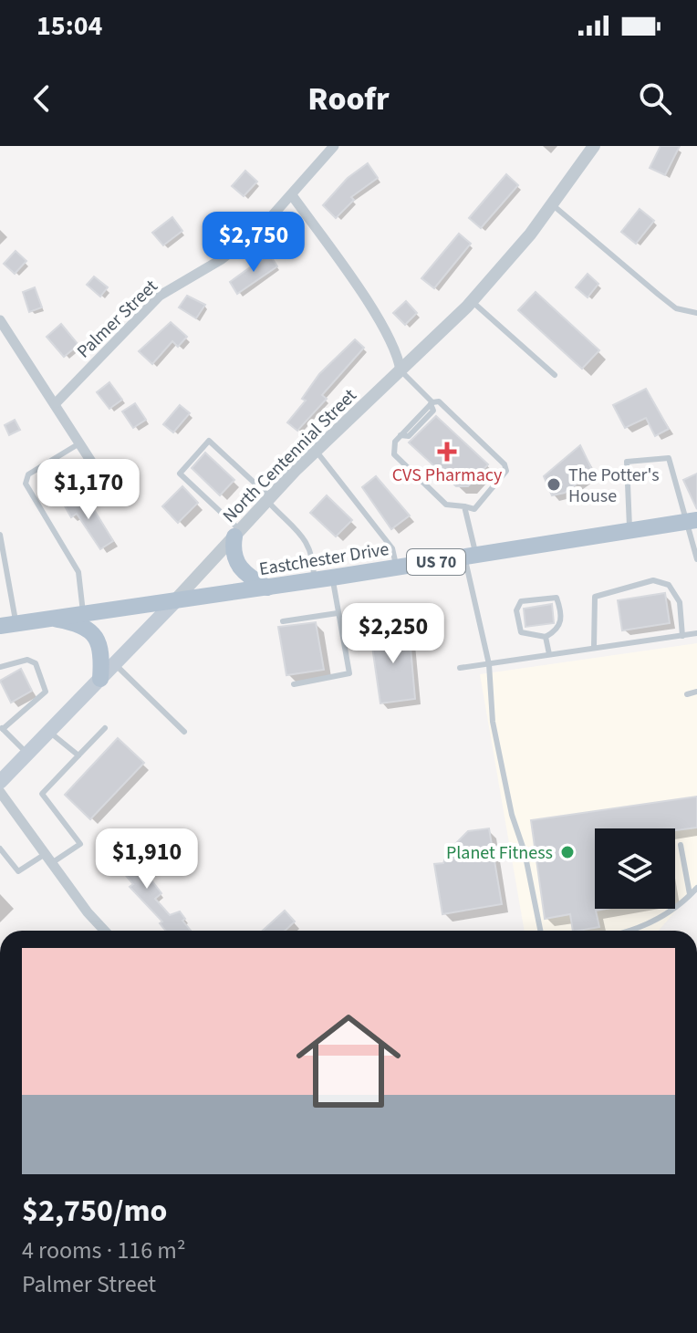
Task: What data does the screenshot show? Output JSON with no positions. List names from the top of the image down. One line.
{"streets":{"main road":["North Centennial Street","Eastchester Drive","US 70"],"street":["Palmer Street"]},"crossings":[["North Centennial Street","Eastchester Drive"]],"places":{"health":["CVS Pharmacy"],"other":["The Potter's House","Planet Fitness"]},"page":{"status":"15:04","header":"Roofr","price":["$2,750","$1,170","$2,250","$1,910"],"list":[{"name":"$2,750/mo","note":"4 rooms · 116 m² · Palmer Street"}]}}
